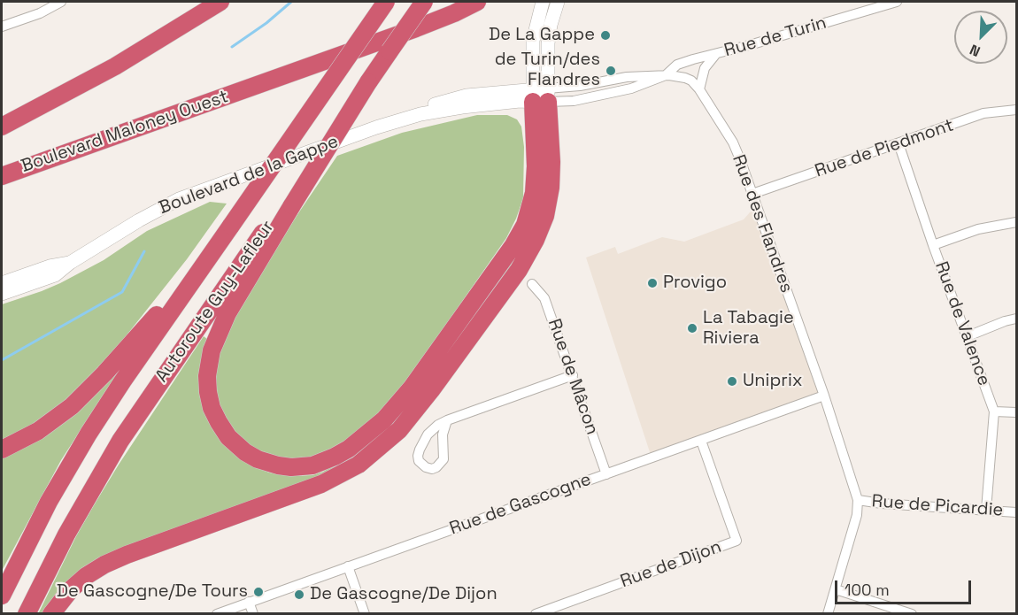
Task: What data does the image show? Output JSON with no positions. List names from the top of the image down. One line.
{"streets":{"highway":["Boulevard Maloney Ouest","Autoroute Guy-Lafleur"],"street":["Rue de Turin","Rue de Piedmont","Boulevard de la Gappe","Rue des Flandres","Rue de Valence","Rue de Mâcon","Rue de Gascogne","Rue de Picardie","Rue de Dijon"]},"crossings":[["Rue de Turin","Boulevard de la Gappe"],["Rue de Turin","Rue des Flandres"],["Rue de Piedmont","Rue des Flandres"],["Rue de Piedmont","Rue de Valence"],["Rue des Flandres","Rue de Gascogne"],["Rue des Flandres","Rue de Picardie"],["Rue de Valence","Rue de Picardie"],["Rue de Mâcon","Rue de Gascogne"],["Rue de Gascogne","Rue de Dijon"]],"places":["De La Gappe","de Turin/des Flandres","Provigo","La Tabagie Riviera","Uniprix","De Gascogne/De Tours","De Gascogne/De Dijon"],"scale_bar":"100 m","north":"bottom left"}
